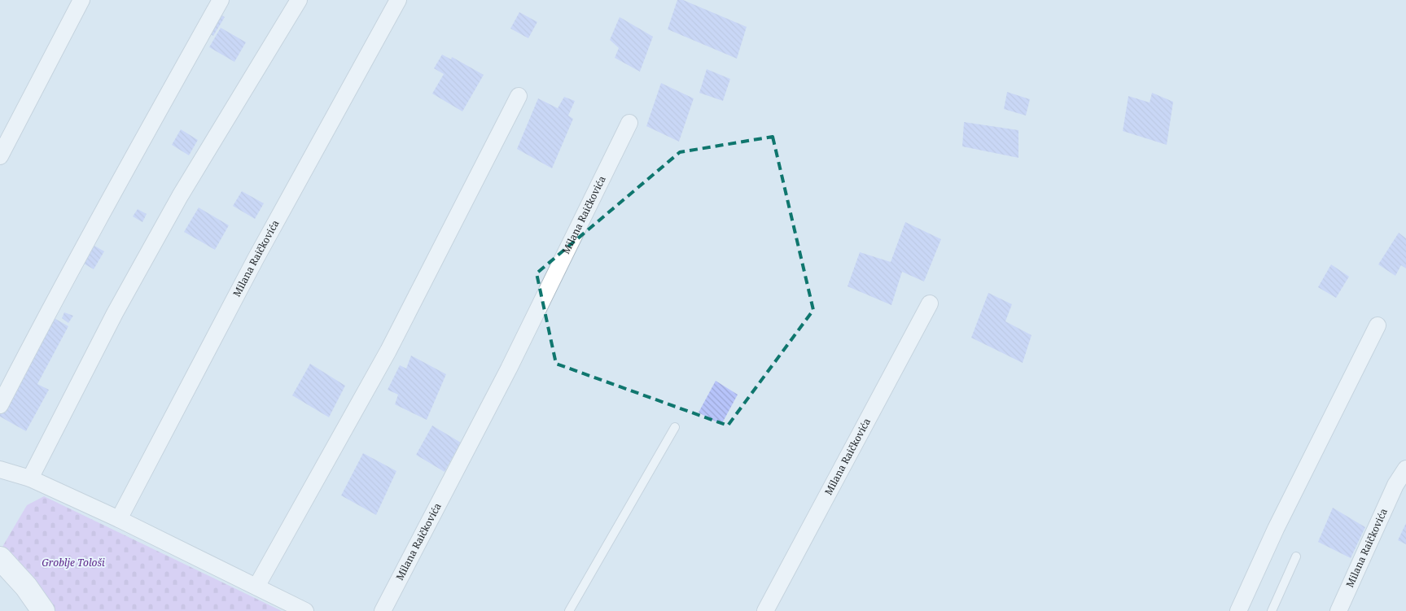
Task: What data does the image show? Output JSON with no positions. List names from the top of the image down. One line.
{"streets":{"street":["Milana Raičkovića"]},"parks":["Groblje Tološi"]}
